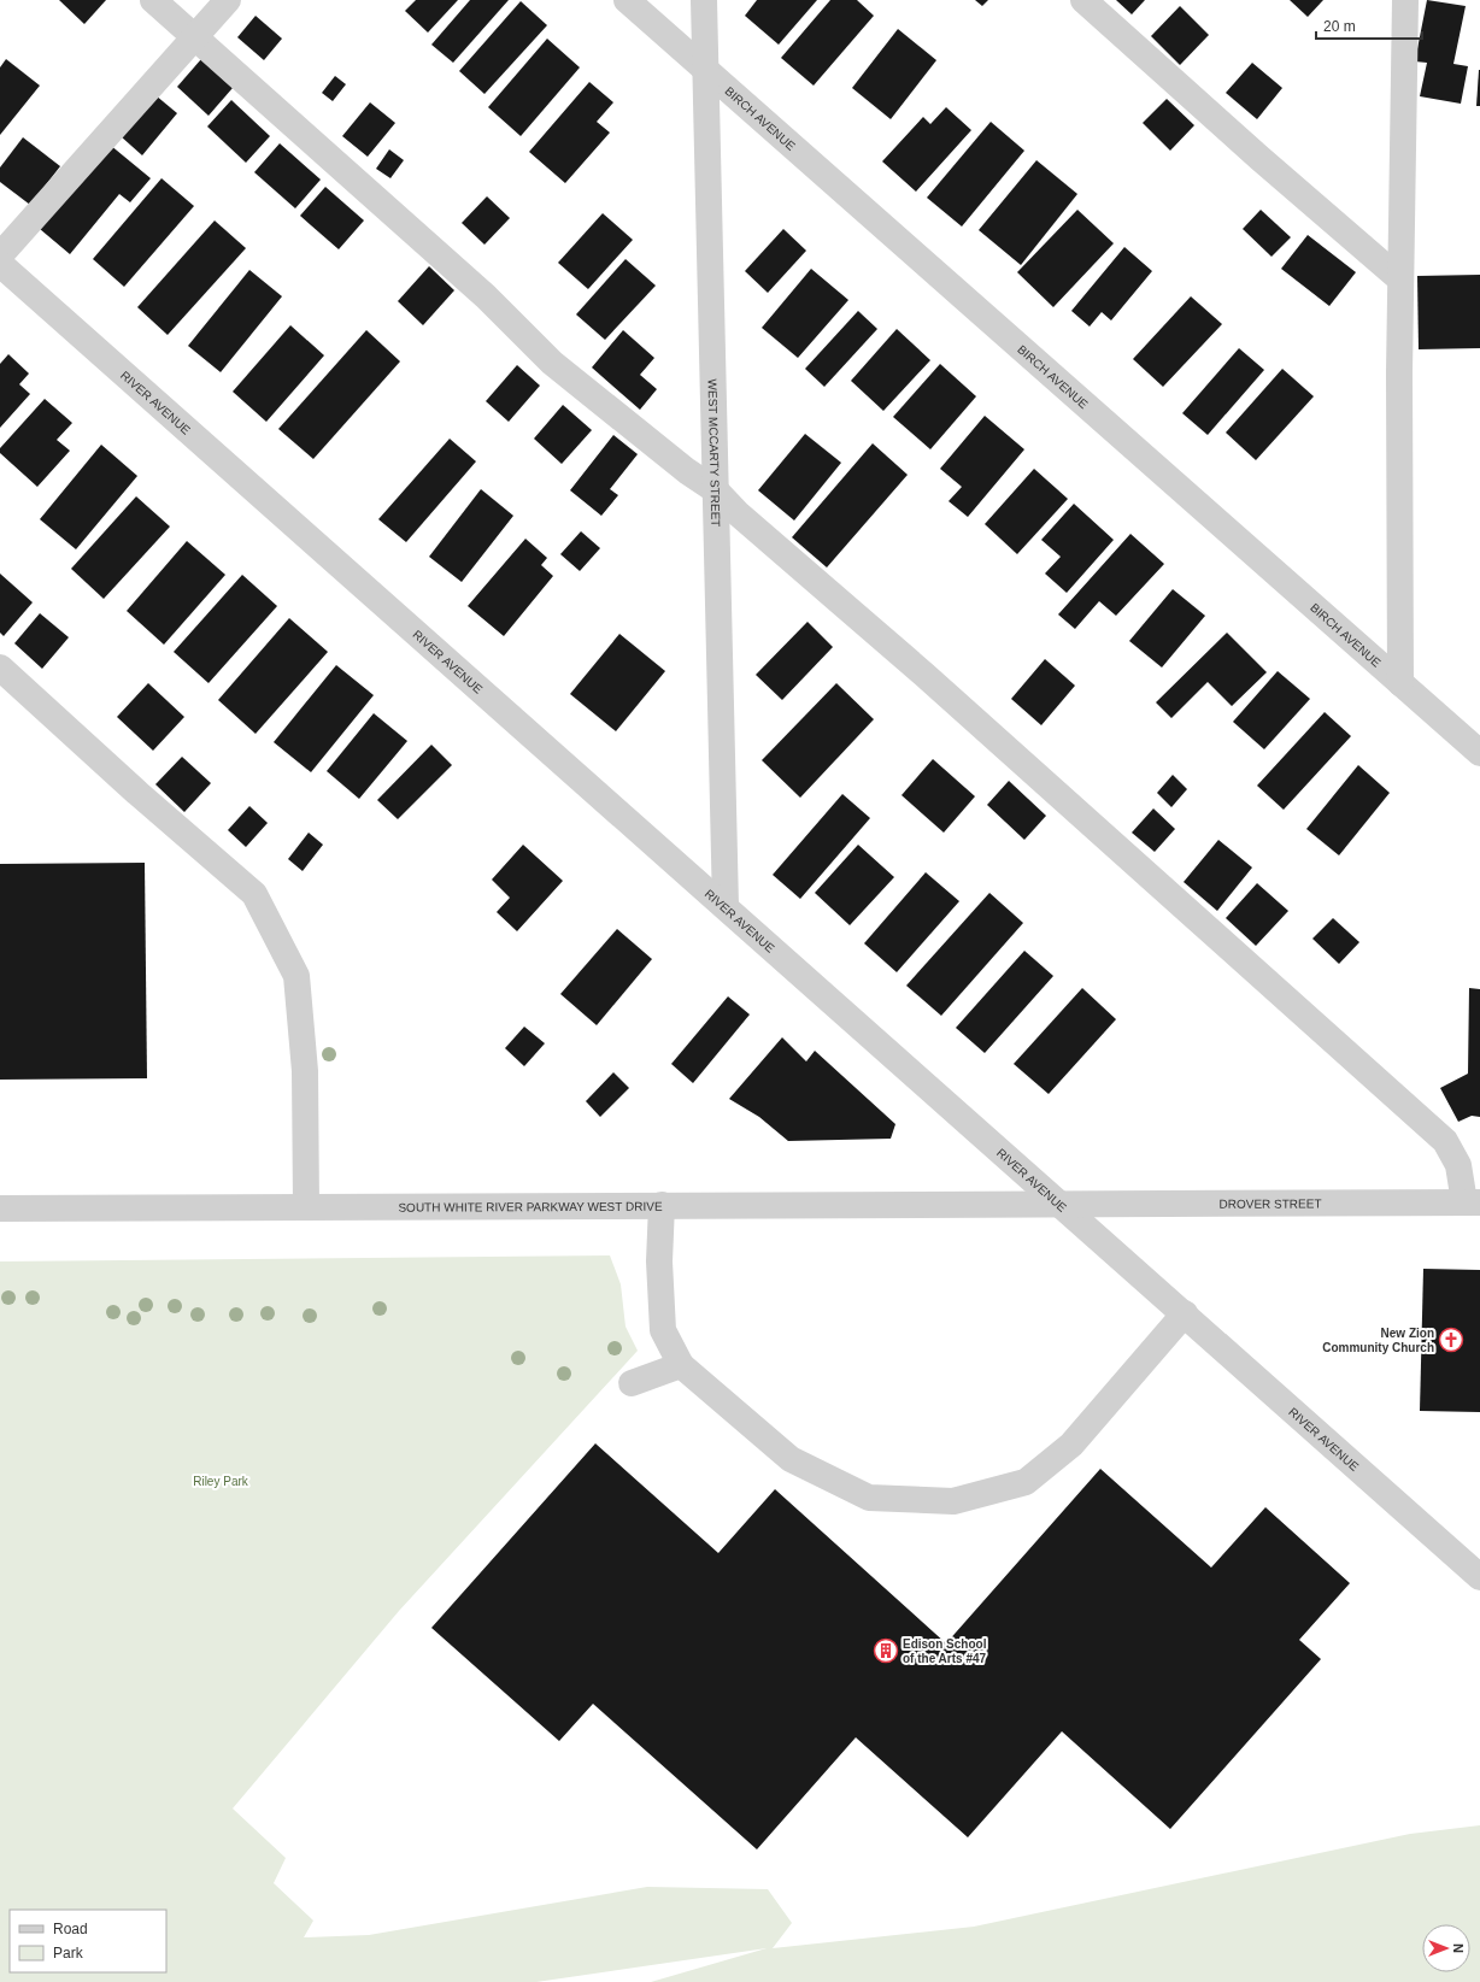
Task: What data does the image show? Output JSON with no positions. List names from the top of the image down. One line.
{"streets":{"street":["BIRCH AVENUE","RIVER AVENUE","WEST MCCARTY STREET","DROVER STREET","SOUTH WHITE RIVER PARKWAY WEST DRIVE"]},"crossings":[["BIRCH AVENUE","WEST MCCARTY STREET"],["RIVER AVENUE","WEST MCCARTY STREET"],["RIVER AVENUE","DROVER STREET"],["RIVER AVENUE","SOUTH WHITE RIVER PARKWAY WEST DRIVE"],["DROVER STREET","SOUTH WHITE RIVER PARKWAY WEST DRIVE"]],"parks":["Riley Park"],"places":{"church":["New Zion Community Church"],"building":["Edison School of the Arts #47"]},"legend":["Road","Park"],"scale_bar":"20 m","north":"right"}
